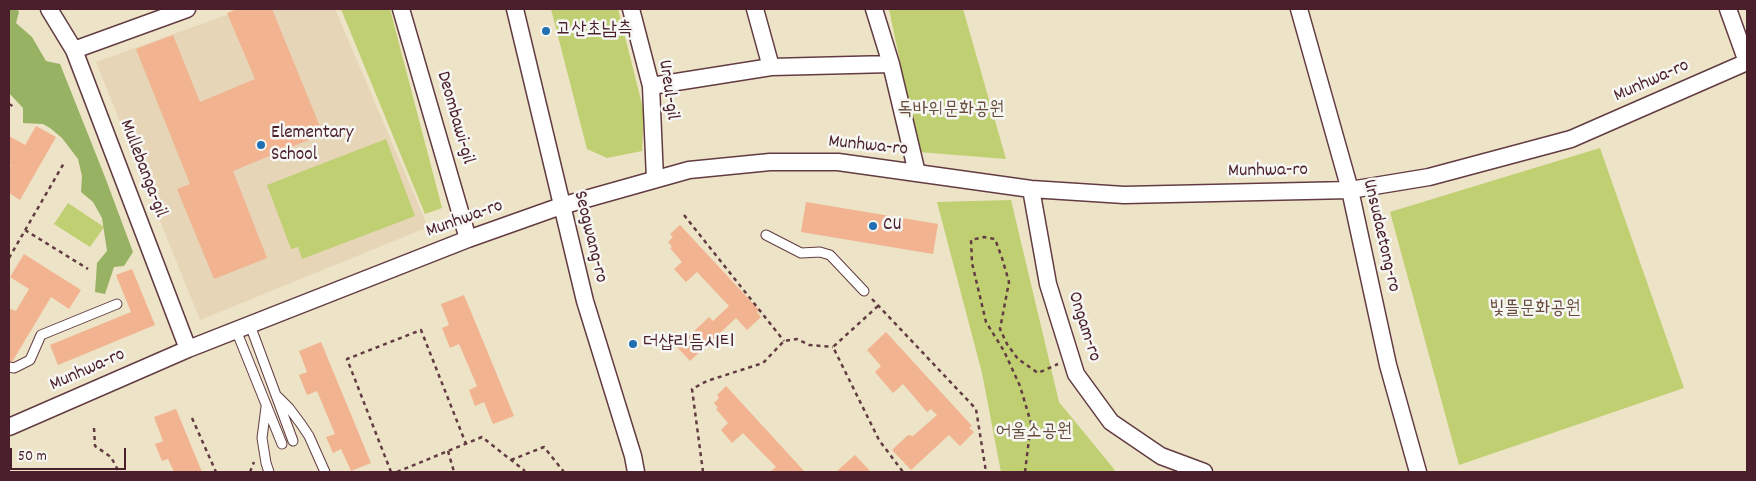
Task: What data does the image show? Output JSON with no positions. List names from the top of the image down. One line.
{"streets":{"street":["Munhwa-ro","Ureul-gil","Deombawi-gil","Mullebanga-gil","Unsudaetong-ro","Seogwang-ro","Ongam-ro"]},"crossings":[["Munhwa-ro","Ureul-gil"],["Munhwa-ro","Deombawi-gil"],["Munhwa-ro","Mullebanga-gil"],["Munhwa-ro","Unsudaetong-ro"],["Munhwa-ro","Seogwang-ro"],["Munhwa-ro","Ongam-ro"]],"parks":["독바위문화공원","빛뜰문화공원","어울소공원"],"places":["고산초남측","Elementary School","CU","더샵리듬시티"],"scale_bar":"50 m"}
